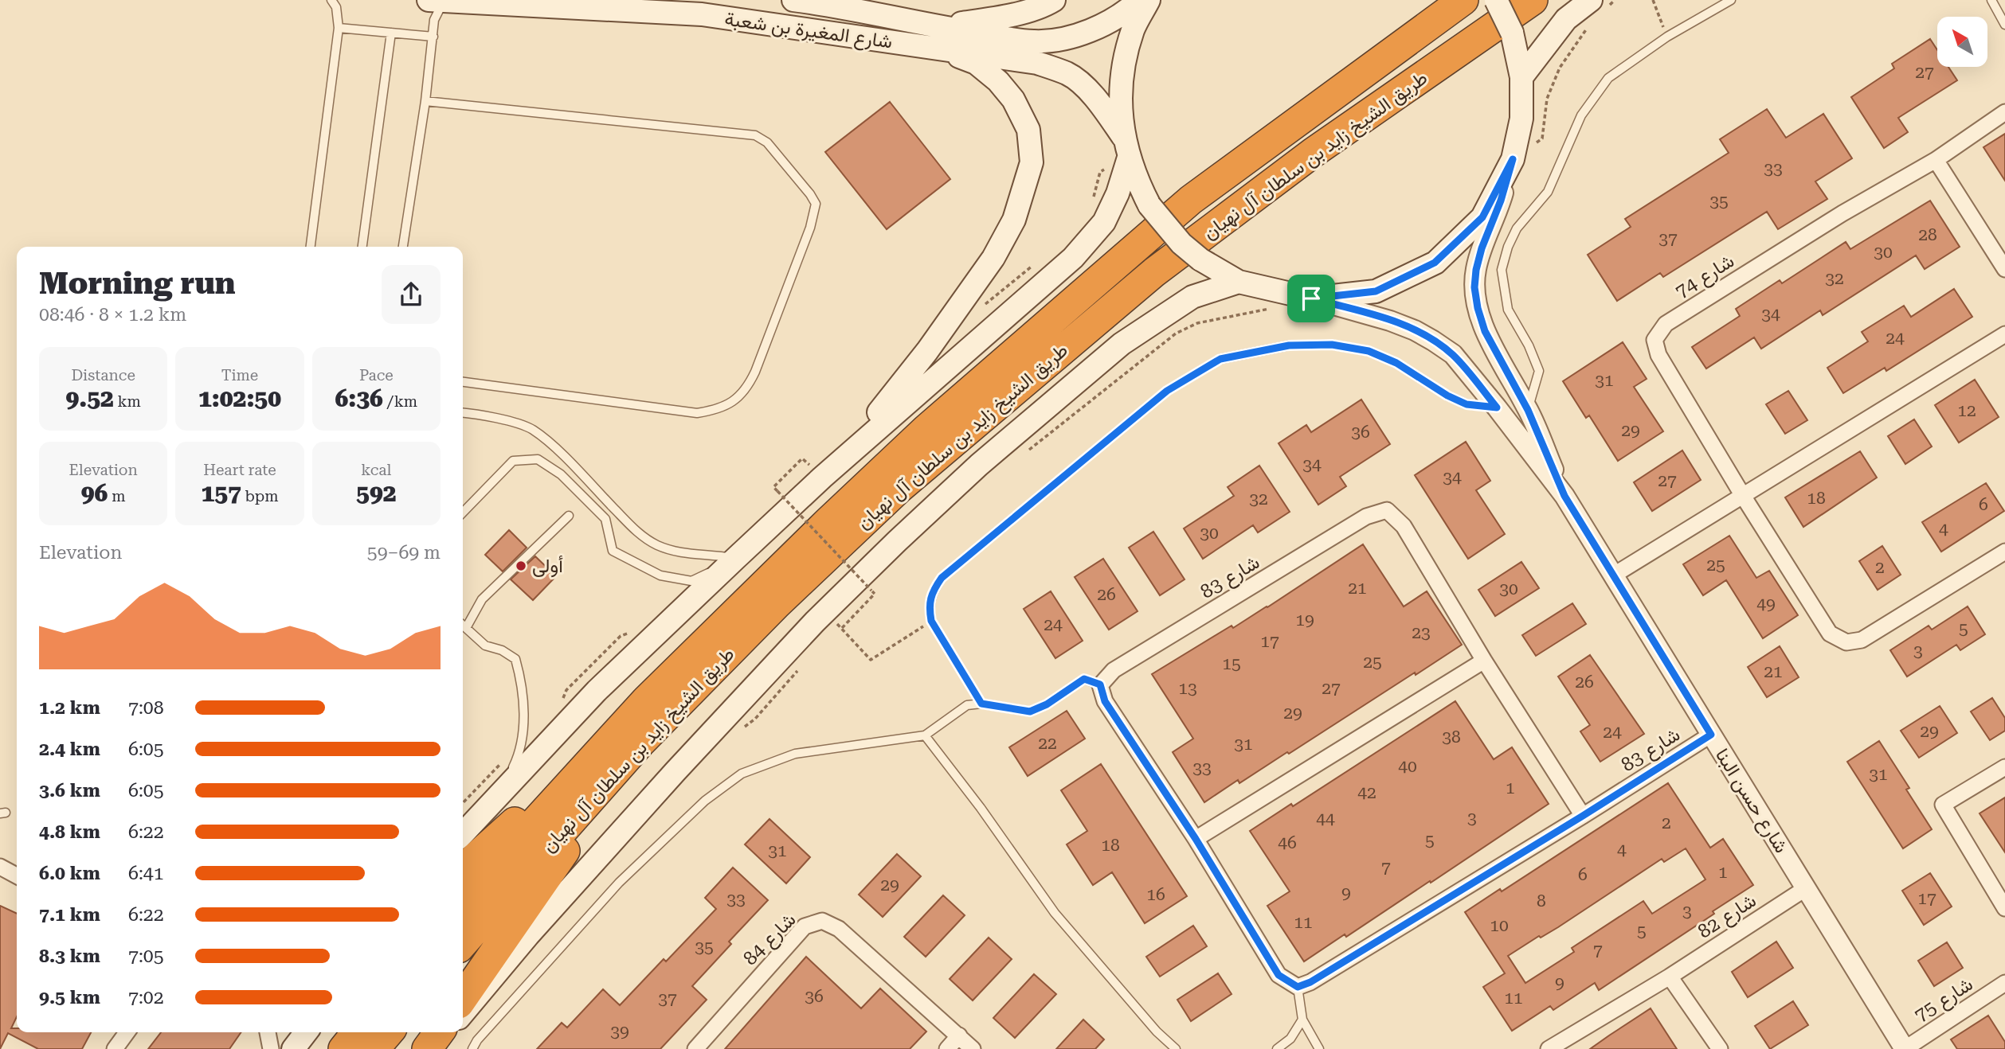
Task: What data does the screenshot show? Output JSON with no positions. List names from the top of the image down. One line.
{"streets":{"highway":["طريق الشيخ زايد بن سلطان آل نهيان"],"main road":["شارع المغيرة بن شعبة"],"street":["شارع 74","شارع 83","شارع حسن البنا","شارع 82","شارع 84","شارع 75"]},"crossings":[["شارع 83","شارع حسن البنا"],["شارع حسن البنا","شارع 82"],["شارع حسن البنا","شارع 75"]],"places":["أولى"],"house_numbers":["27","33","35","28","37","30","32","34","24","31","12","29","36","34","34","27","18","32","6","4","30","25","2","21","30","26","49","19","24","5","23","17","3","25","15","21","26","13","27","29","29","24","38","22","31","40","33","31","1","42","3","44","2","5","46","18","4","31","7","1","6","29","9","16","17","33","8","3","11","10","5","35","7","9","36","11","37","39"],"north":"top left","page":{"heading":["Morning run","08:46 · 8 × 1.2 km"],"stats":[["Distance","9.52 km"],["Time","1:02:50"],["Pace","6:36 /km"],["Elevation","96 m"],["Heart rate","157 bpm"],["kcal","592"]],"chart":["Elevation","59–69 m"],"list":[{"name":"1.2 km","note":"7:08"},{"name":"2.4 km","note":"6:05"},{"name":"3.6 km","note":"6:05"},{"name":"4.8 km","note":"6:22"},{"name":"6.0 km","note":"6:41"},{"name":"7.1 km","note":"6:22"},{"name":"8.3 km","note":"7:05"},{"name":"9.5 km","note":"7:02"}]}}
